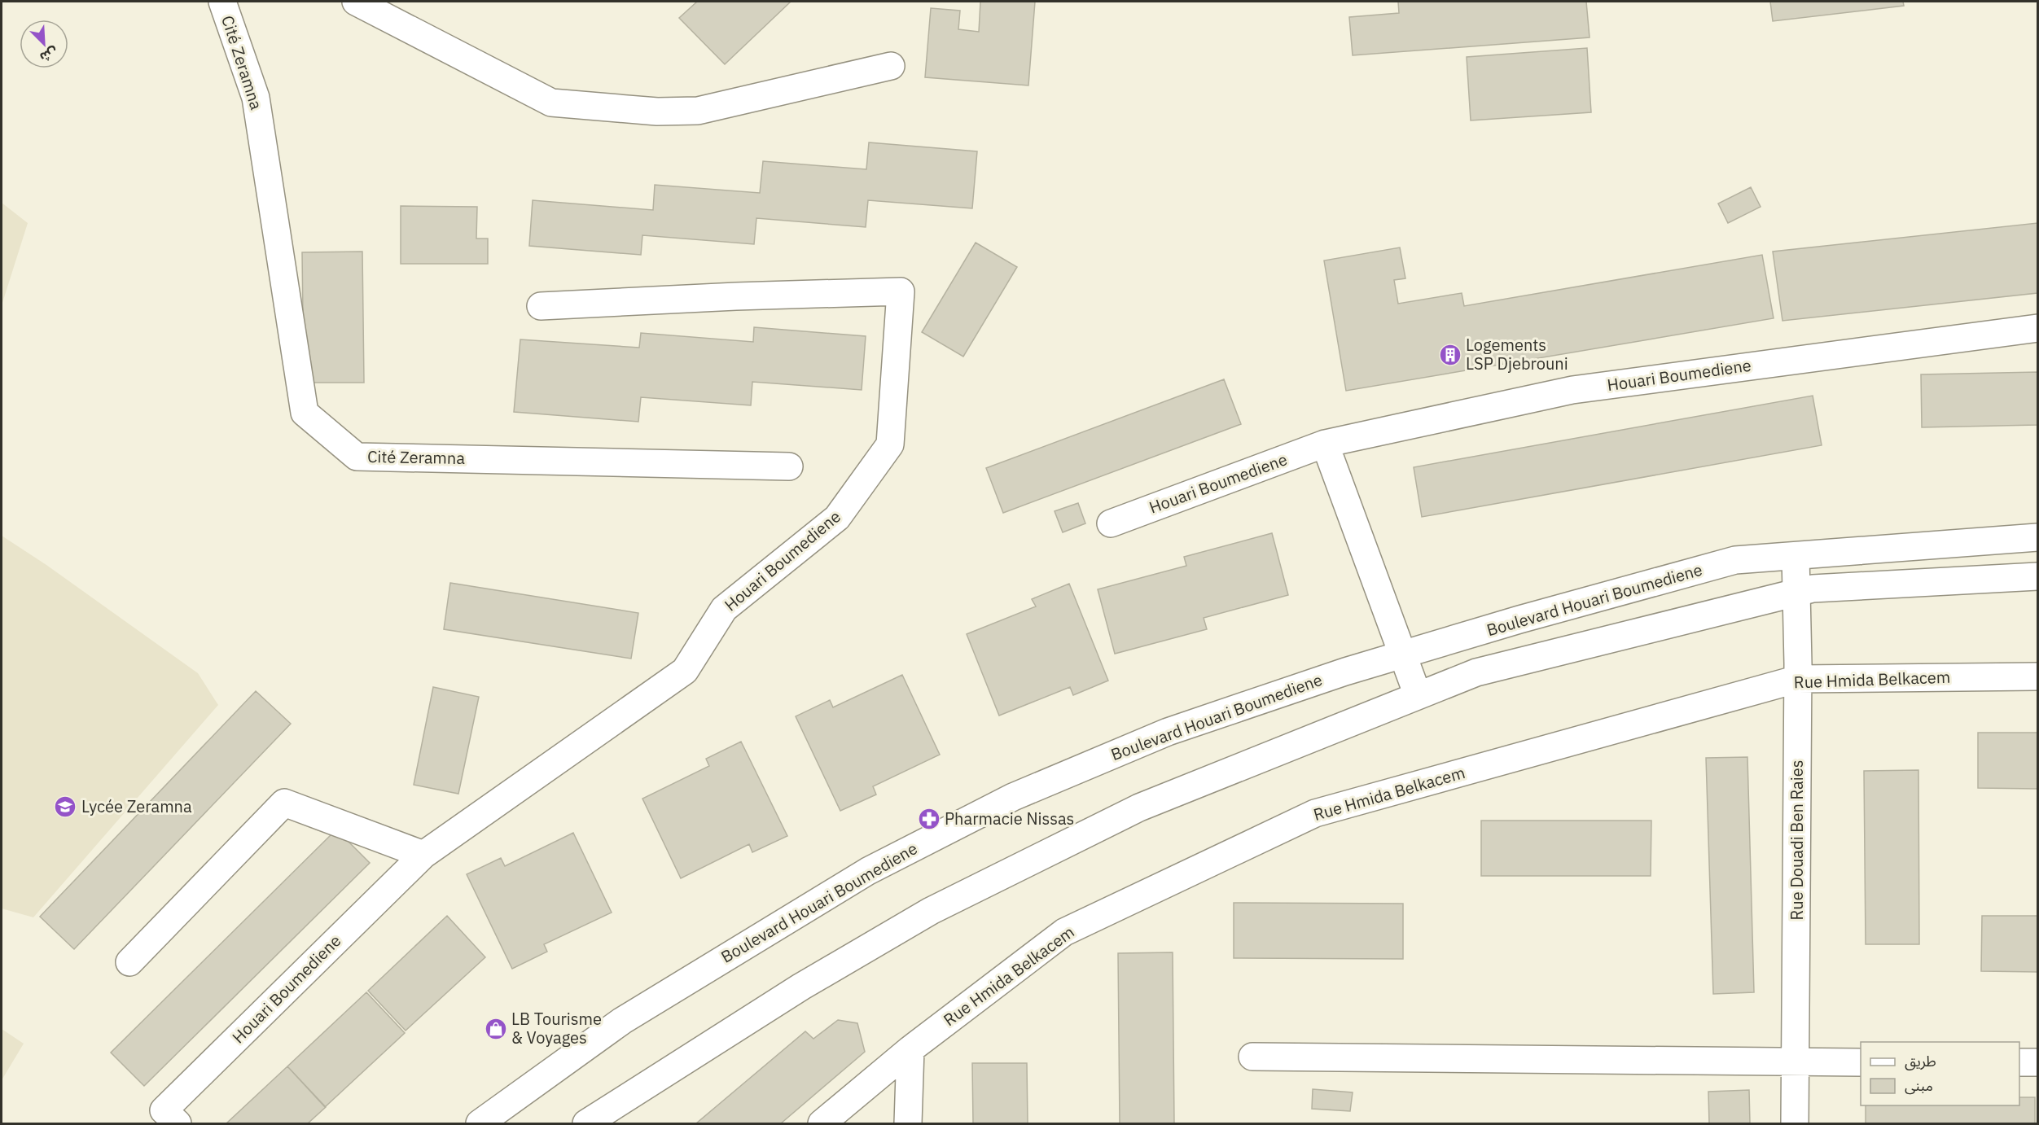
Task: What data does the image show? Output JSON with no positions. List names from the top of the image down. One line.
{"streets":{"main road":["Cité Zeramna","Houari Boumediene","Boulevard Houari Boumediene","Rue Hmida Belkacem","Rue Douadi Ben Raies"]},"crossings":[["Boulevard Houari Boumediene","Rue Douadi Ben Raies"],["Rue Hmida Belkacem","Rue Douadi Ben Raies"]],"places":{"building":["Logements LSP Djebrouni"],"school or university":["Lycée Zeramna"],"pharmacy":["Pharmacie Nissas"],"shop":["LB Tourisme & Voyages"]},"legend":["طريق","مبنى"],"north":"bottom right"}
